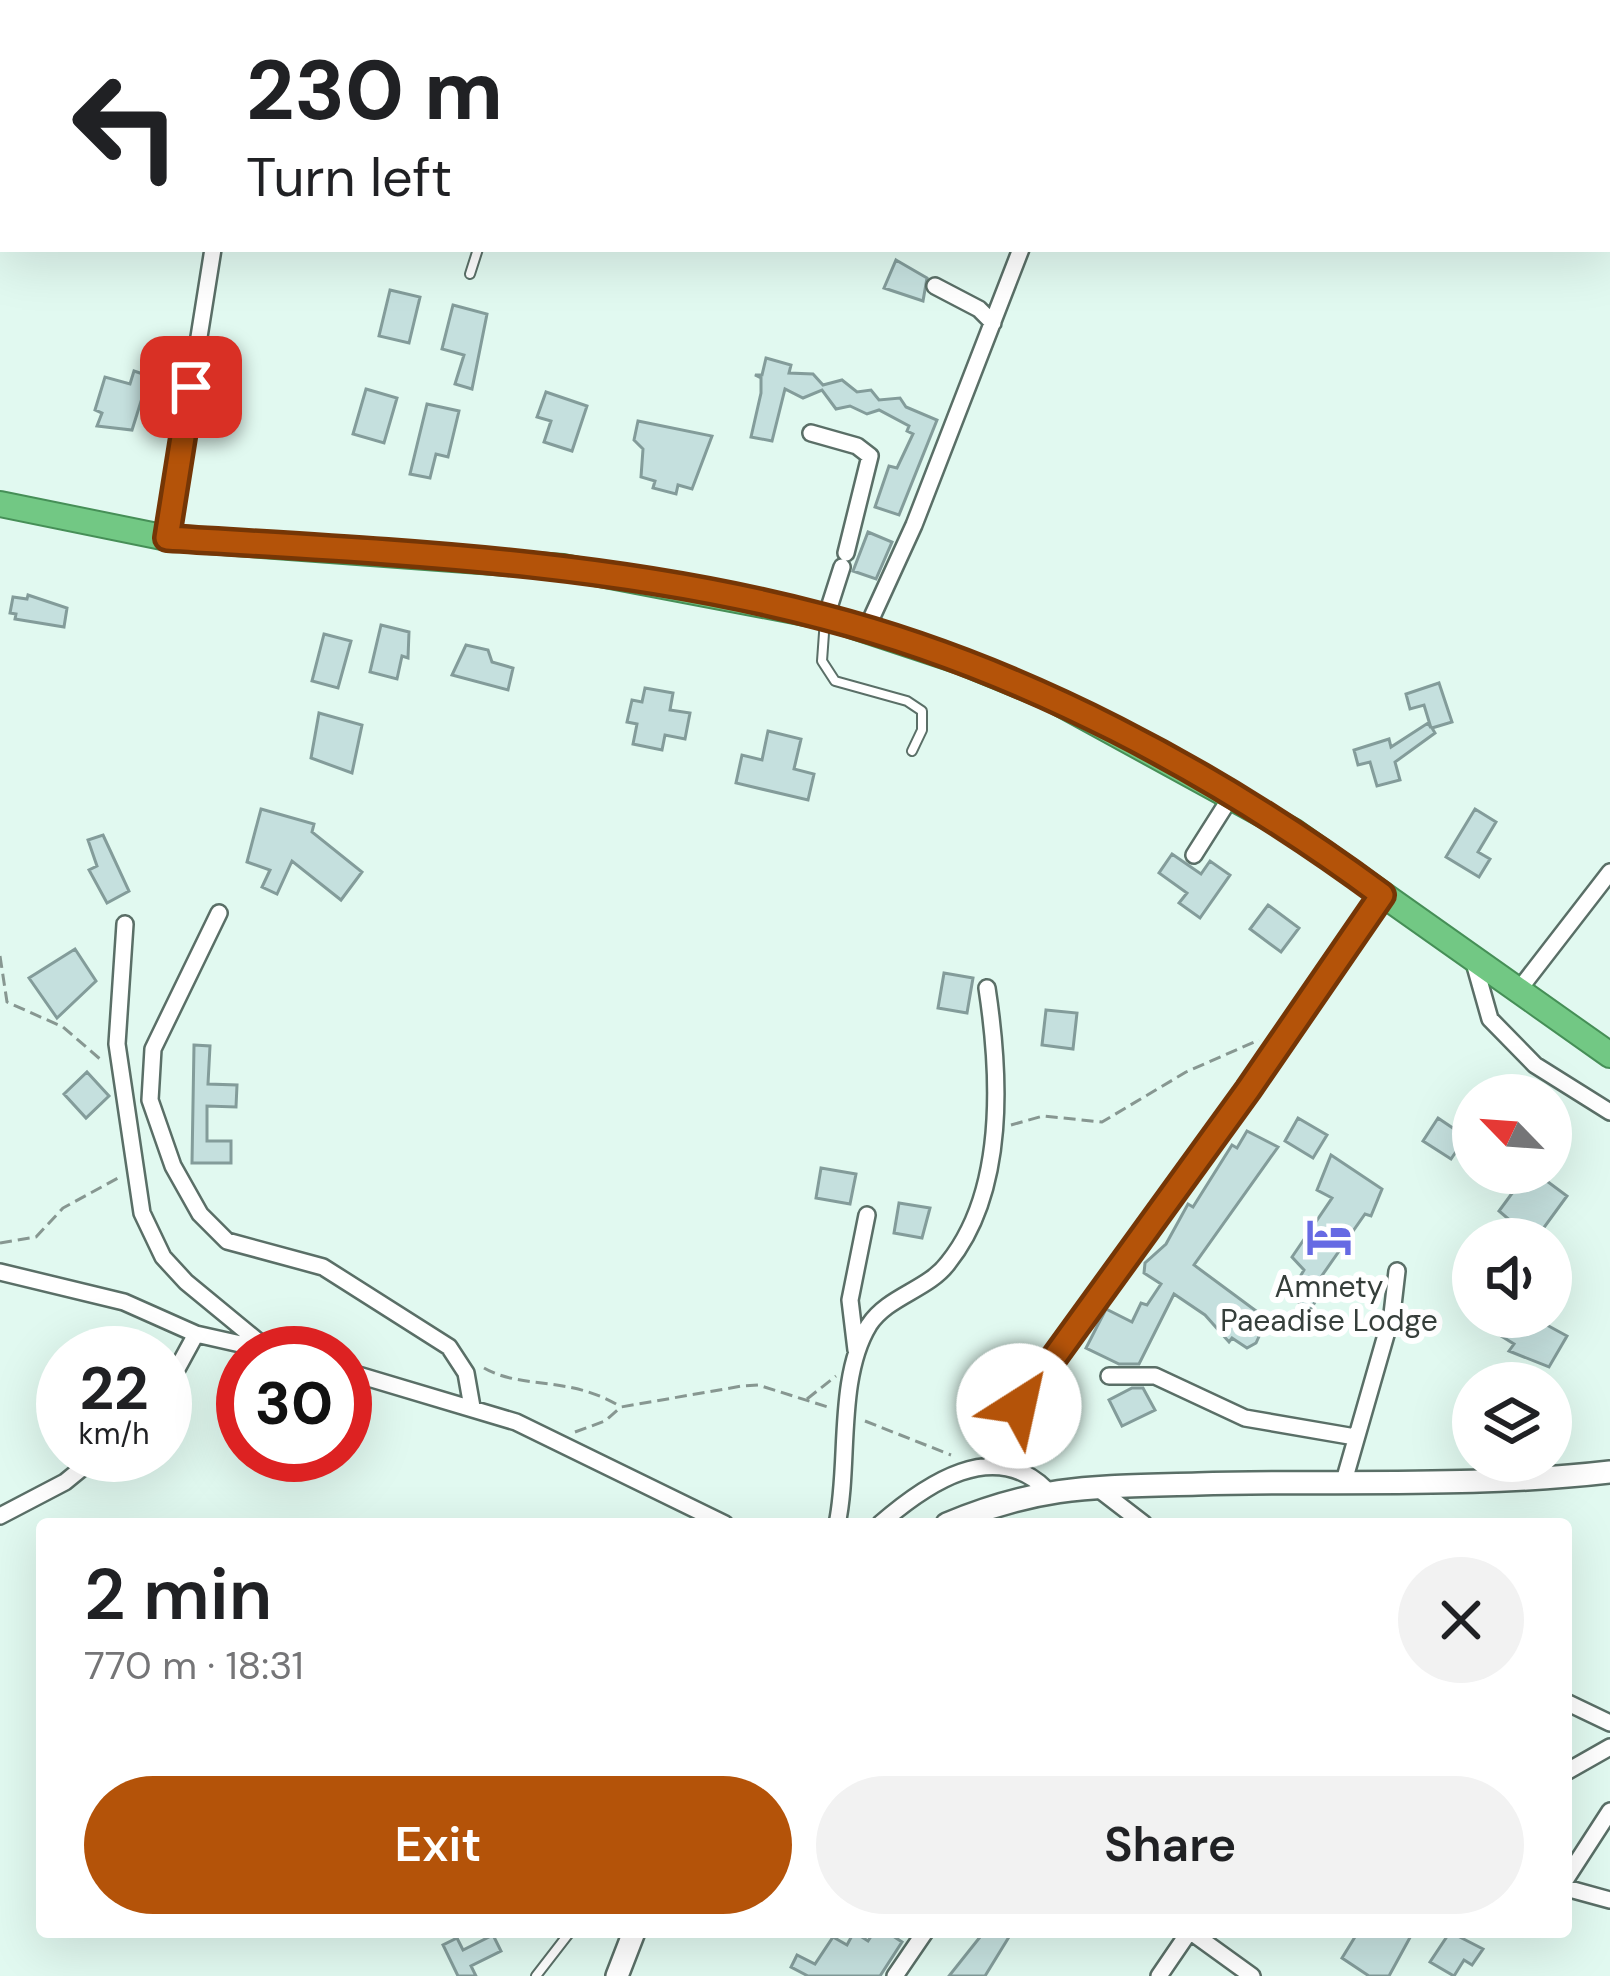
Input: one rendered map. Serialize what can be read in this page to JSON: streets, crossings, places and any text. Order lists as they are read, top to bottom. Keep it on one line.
{"places":{"hotel":["Amnety Paeadise Lodge"]},"north":"top left","page":{"turn":["230 m","Turn left"],"speed":"22 km/h","limit":"30","heading":["2 min","770 m · 18:31"],"buttons":["Exit","Share"]}}
